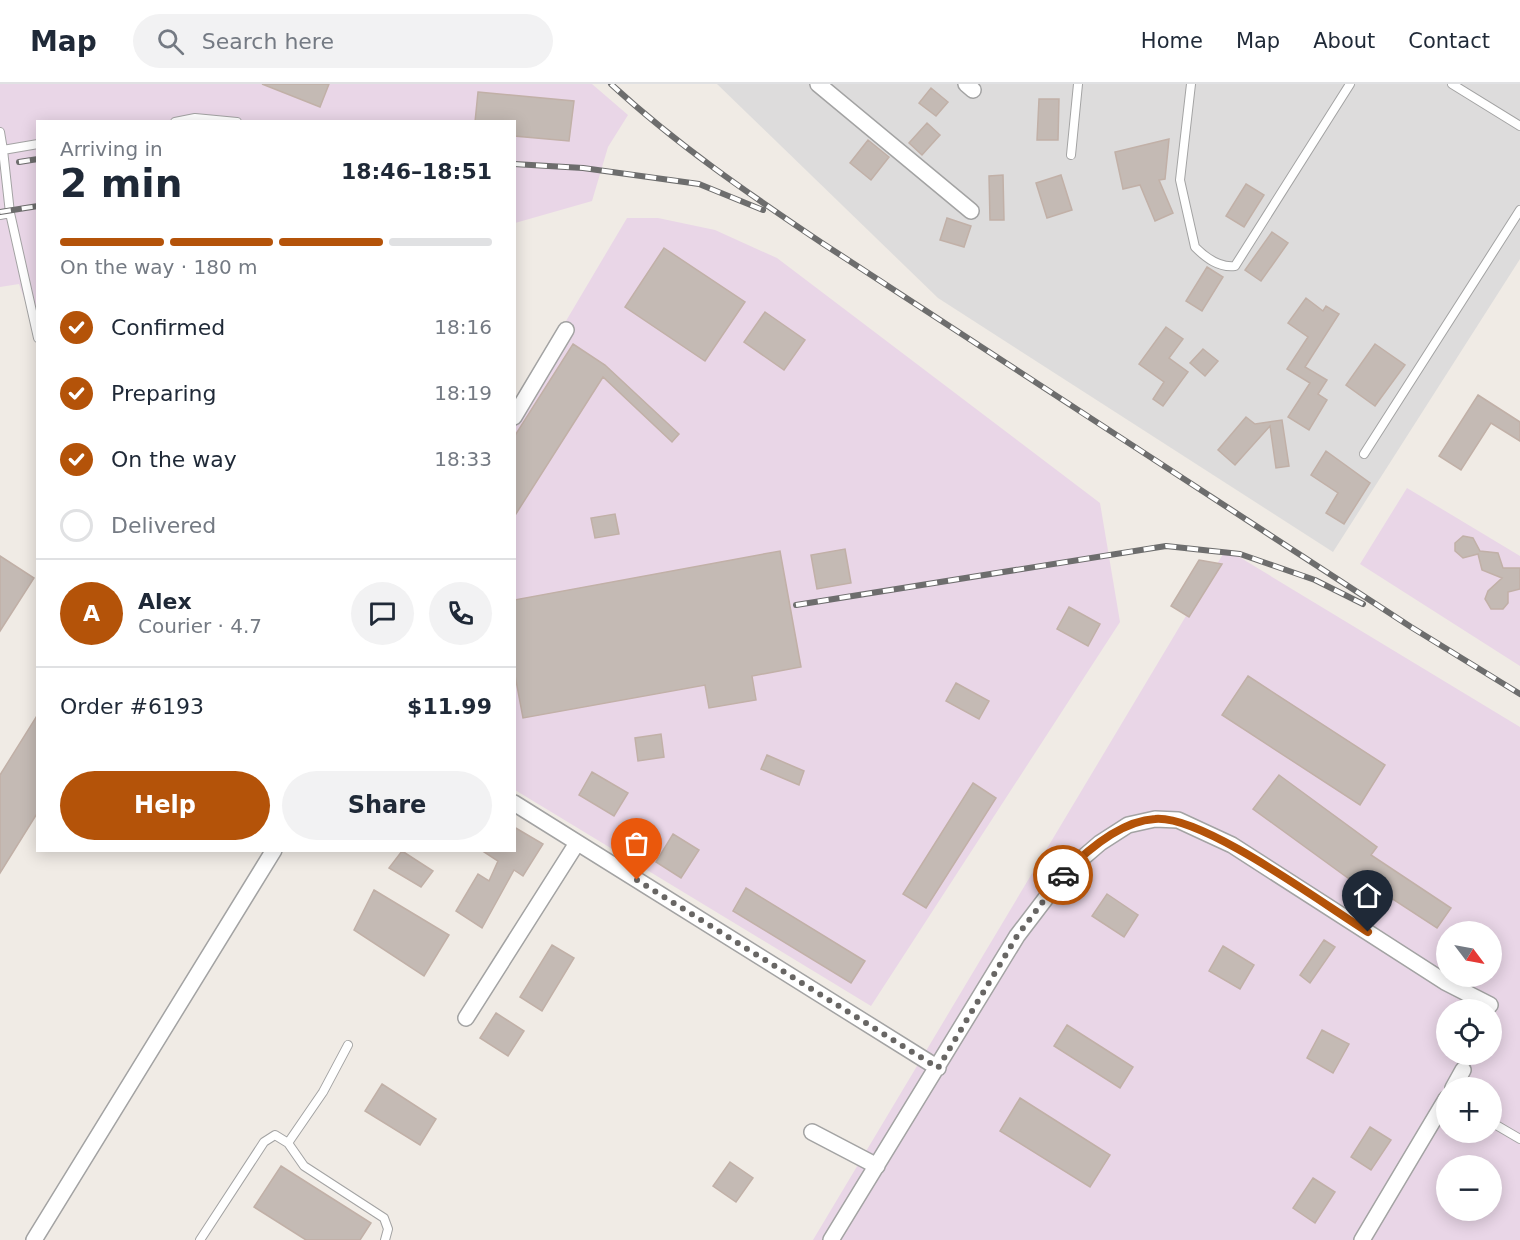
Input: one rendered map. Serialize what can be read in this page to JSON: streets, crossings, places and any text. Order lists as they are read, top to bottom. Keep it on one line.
{"north":"bottom right","page":{"header":"Map","search":"Search here","nav":["Home","Map","About","Contact"],"heading":["2 min","Arriving in","18:46–18:51"],"panel":["Alex","Courier · 4.7","Order #6193","$11.99"],"bar":"On the way · 180 m","list":[["Confirmed","18:16"],["Preparing","18:19"],["On the way","18:33"],"Delivered"],"round":"A","buttons":["Help","Share"],"map_buttons":["+","−"]}}
